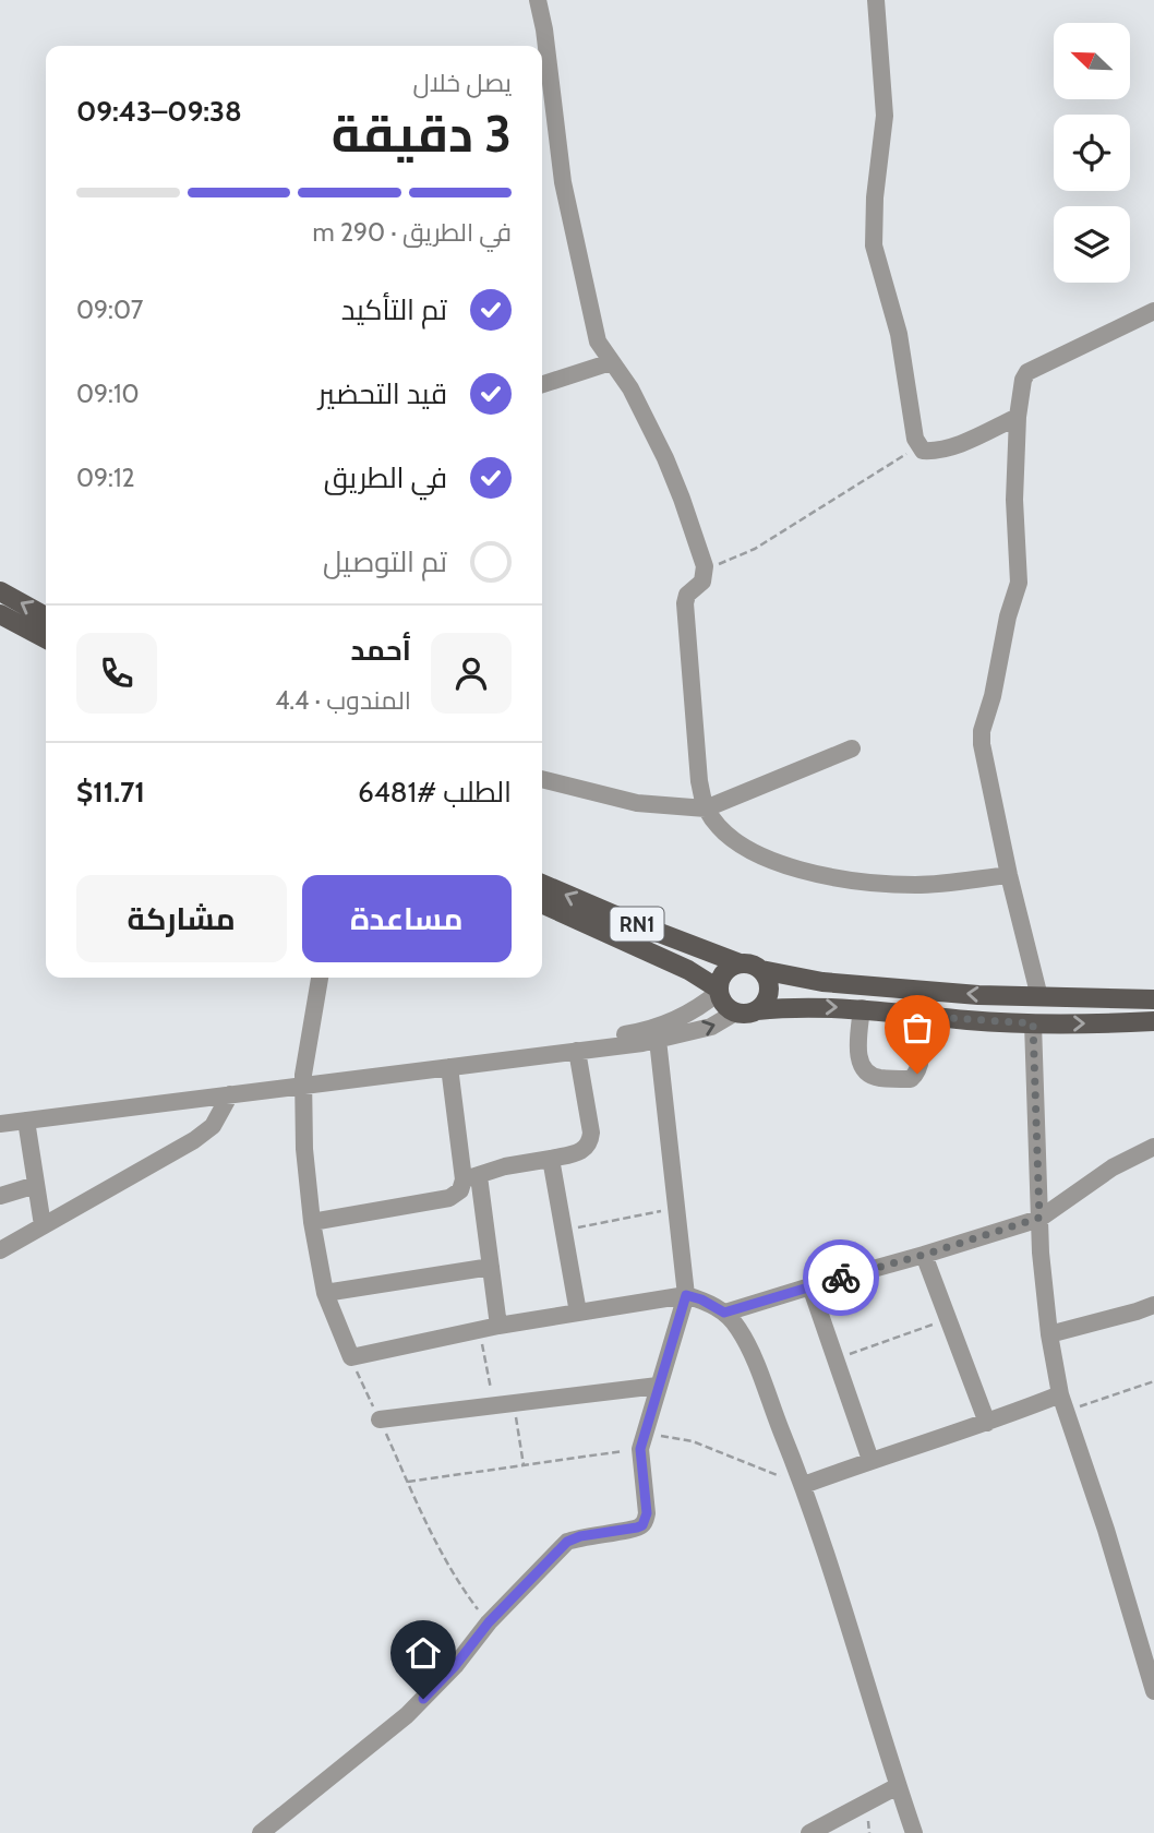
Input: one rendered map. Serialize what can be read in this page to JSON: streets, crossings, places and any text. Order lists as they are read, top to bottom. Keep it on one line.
{"streets":{"main road":["RN1"]},"north":"top left","page":{"heading":["3 دقيقة","يصل خلال","09:38–09:43"],"panel":["أحمد","المندوب · 4.4","الطلب #6481","$11.71"],"bar":"في الطريق · 290 m","list":[["تم التأكيد","09:07"],["قيد التحضير","09:10"],["في الطريق","09:12"],"تم التوصيل"],"buttons":["مساعدة","مشاركة"]}}
